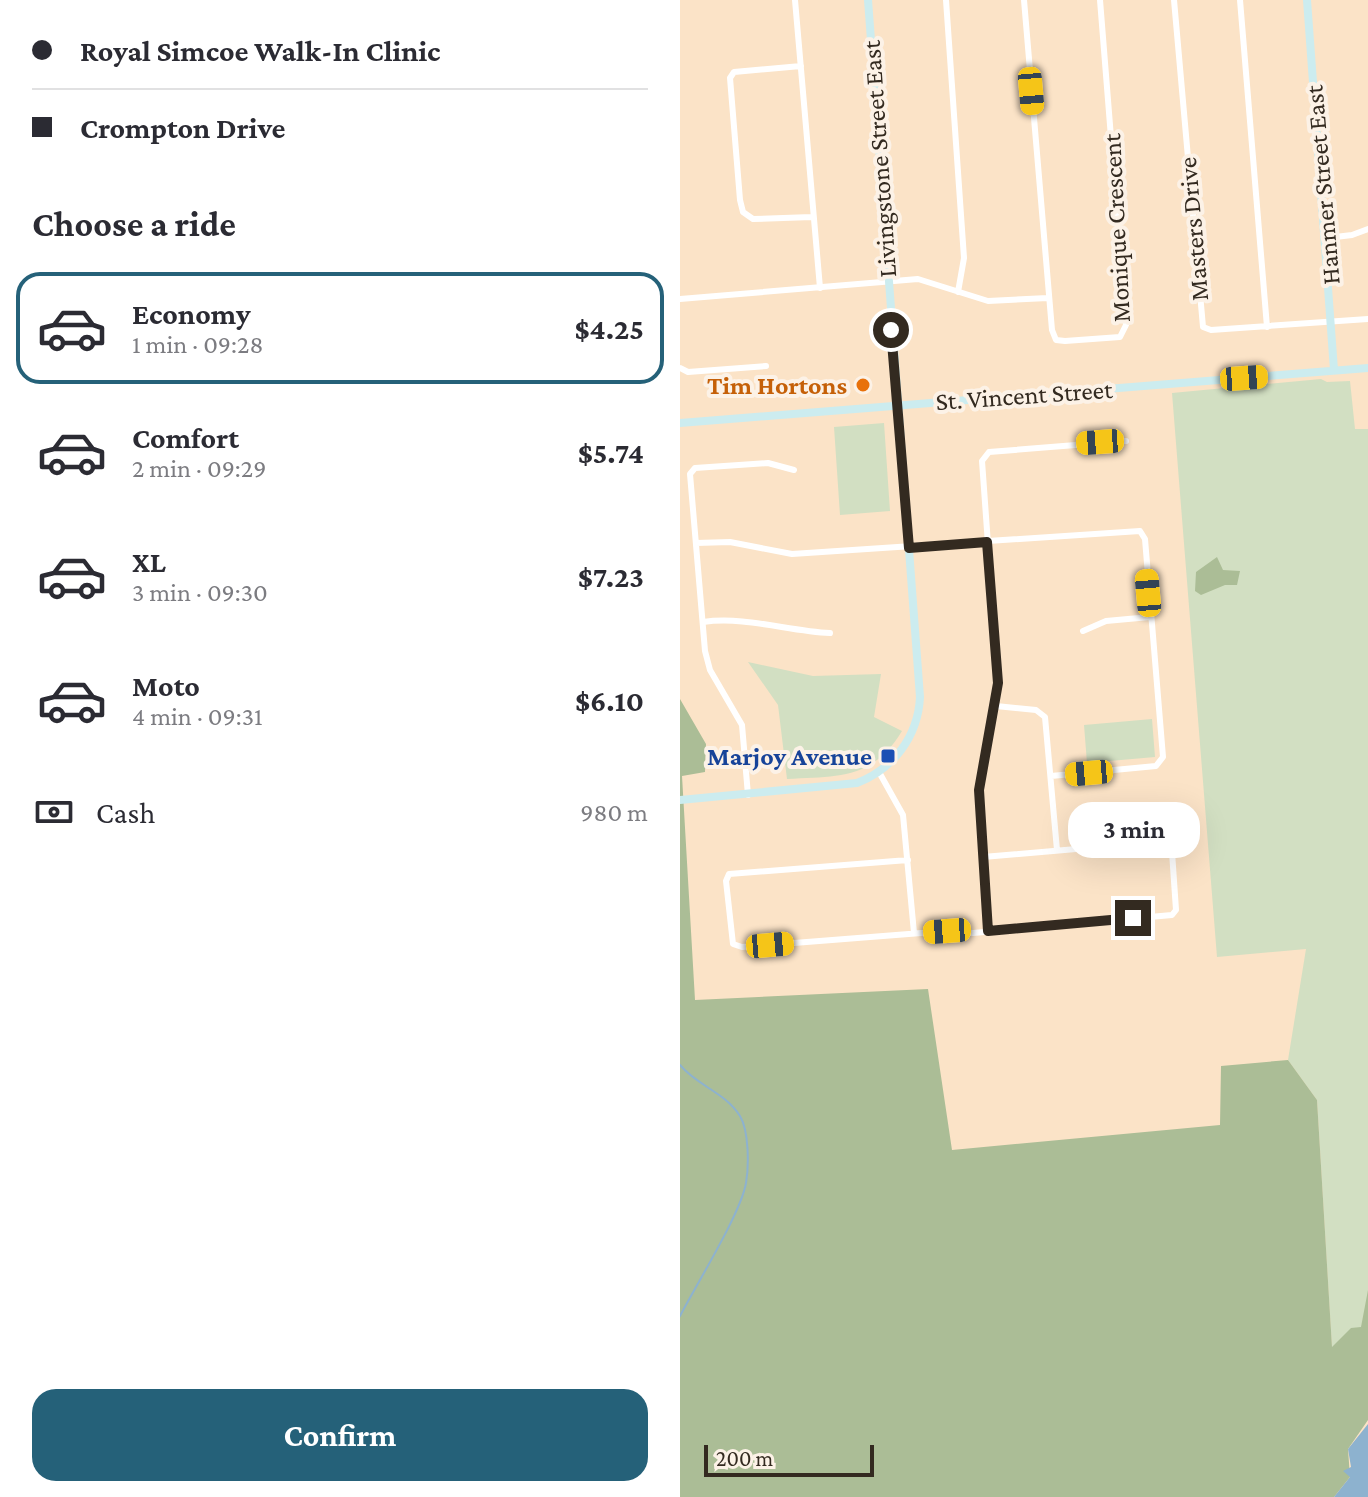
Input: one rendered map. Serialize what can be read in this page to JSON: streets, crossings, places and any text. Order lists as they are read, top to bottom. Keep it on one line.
{"streets":{"street":["Livingstone Street East","Hanmer Street East","Monique Crescent","Masters Drive","St. Vincent Street"]},"crossings":[["Livingstone Street East","St. Vincent Street"],["Hanmer Street East","Masters Drive"],["Hanmer Street East","St. Vincent Street"]],"places":{"other":["Tim Hortons"],"transit":["Marjoy Avenue"]},"scale_bar":"200 m","page":{"banner":["Royal Simcoe Walk-In Clinic","Crompton Drive"],"heading":"Choose a ride","list":[{"name":"Economy","note":"1 min · 09:28","value":"$4.25"},{"name":"Comfort","note":"2 min · 09:29","value":"$5.74"},{"name":"XL","note":"3 min · 09:30","value":"$7.23"},{"name":"Moto","note":"4 min · 09:31","value":"$6.10"}],"pay":["Cash","980 m"],"bubble":"3 min","buttons":"Confirm","scale":"200 m"}}
